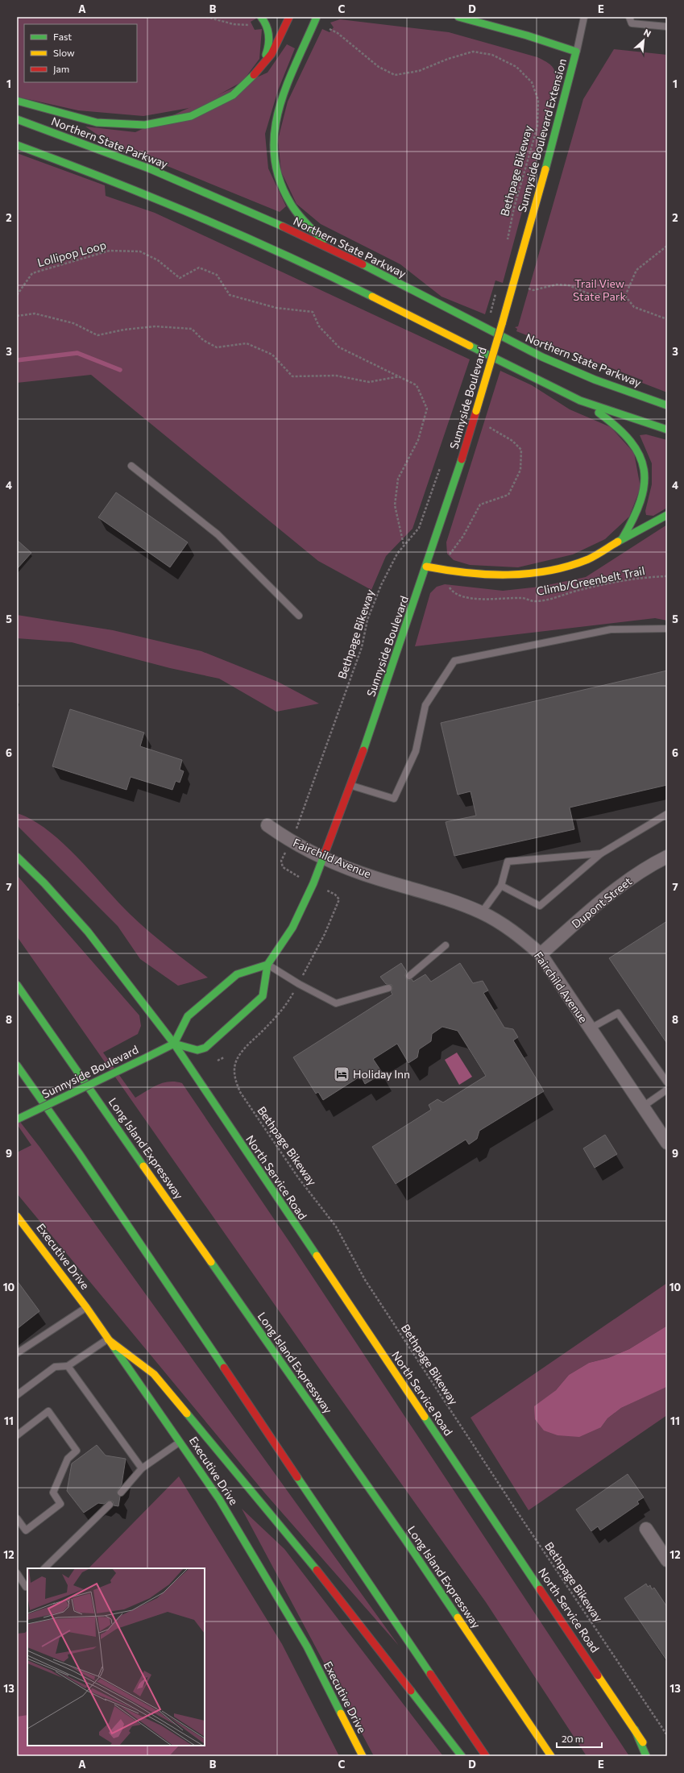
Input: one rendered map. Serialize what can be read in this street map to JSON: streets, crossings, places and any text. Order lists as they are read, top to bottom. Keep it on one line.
{"streets":{"main road":["Sunnyside Boulevard Extension","Northern State Parkway","Sunnyside Boulevard","Long Island Expressway","North Service Road","Executive Drive"],"street":["Fairchild Avenue","Dupont Street"],"path":["Bethpage Bikeway","Lollipop Loop","Climb/Greenbelt Trail"]},"crossings":[["Sunnyside Boulevard Extension","Sunnyside Boulevard"],["Bethpage Bikeway","Lollipop Loop"],["Sunnyside Boulevard","Fairchild Avenue"],["Sunnyside Boulevard","North Service Road"],["Fairchild Avenue","Dupont Street"]],"parks":["Trail View State Park"],"places":{"hotel":["Holiday Inn"]},"legend":["Fast","Slow","Jam"],"scale_bar":"20 m","north":"top right","grid":{"columns":["A","B","C","D","E"],"rows":["1","2","3","4","5","6","7","8","9","10","11","12","13"]}}
